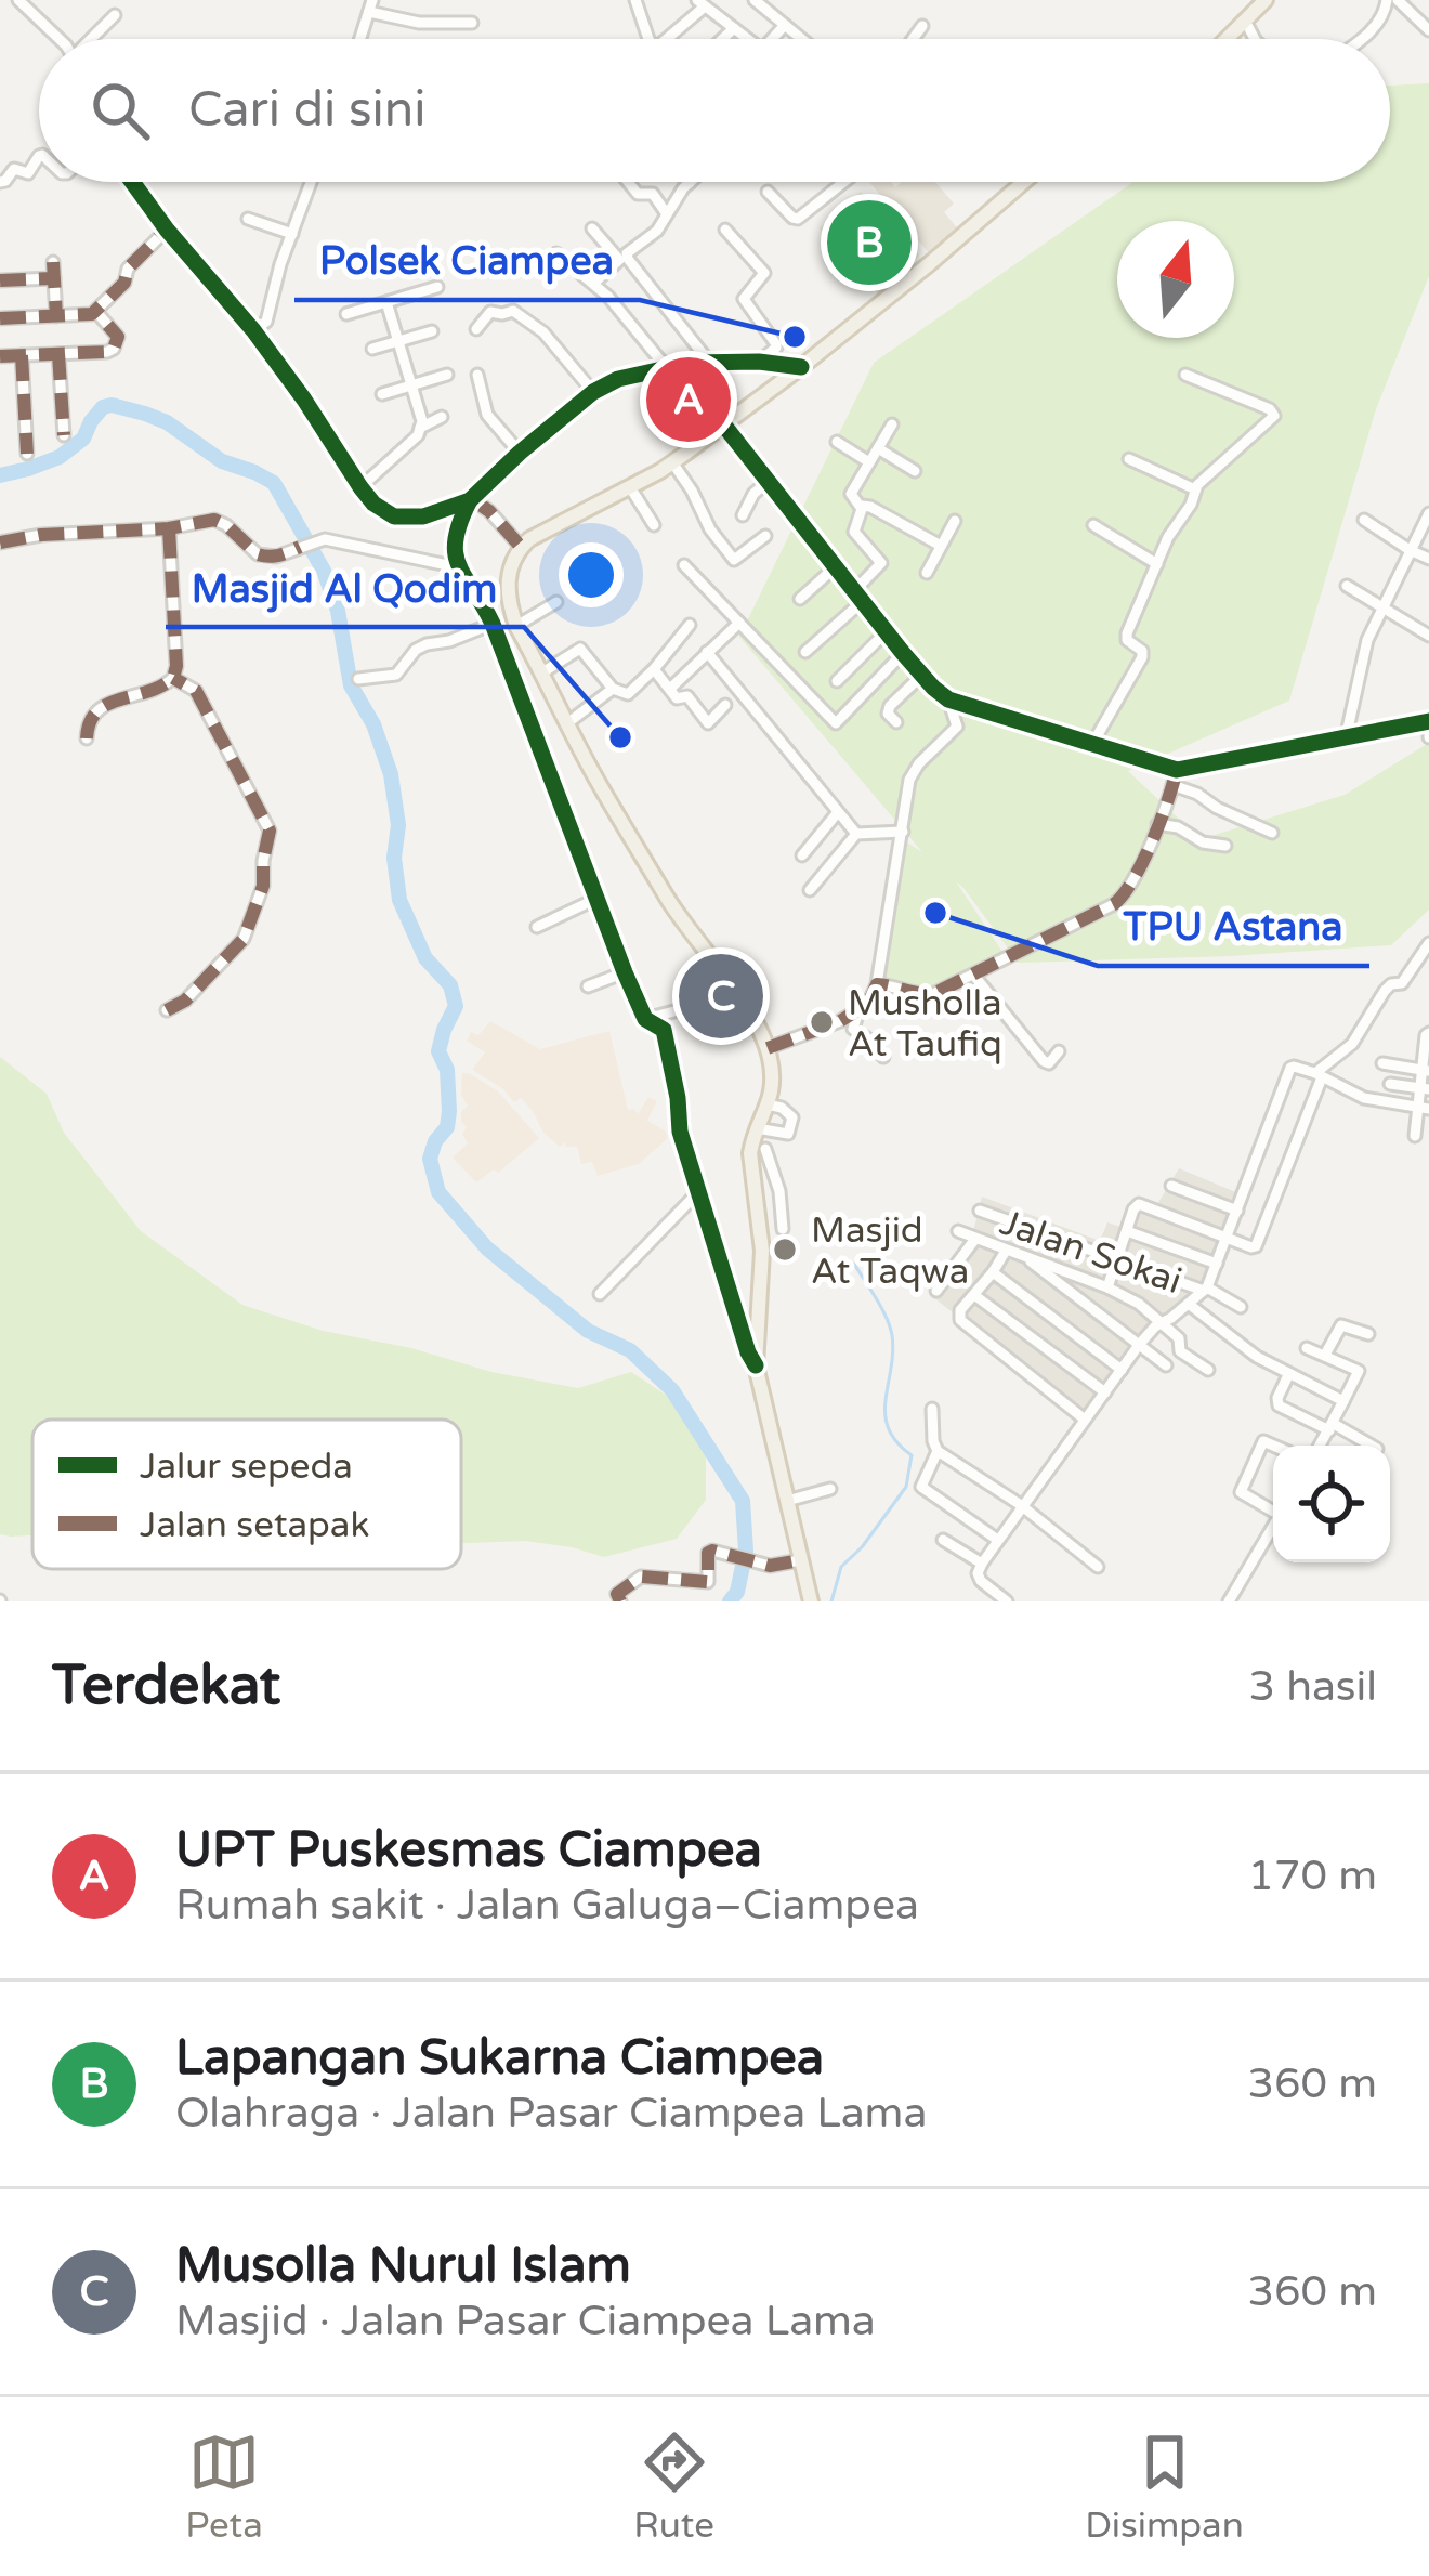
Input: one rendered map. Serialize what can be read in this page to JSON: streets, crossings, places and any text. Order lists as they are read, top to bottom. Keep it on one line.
{"streets":{"street":["Jalan Sokai"]},"places":["Polsek Ciampea","Masjid Al Qodim","TPU Astana","Musholla At Taufiq","Masjid At Taqwa"],"legend":["Jalur sepeda","Jalan setapak"],"north":"top","page":{"search":"Cari di sini","pins":["B","A","C"],"heading":["Terdekat","3 hasil"],"list":[{"mark":"A","name":"UPT Puskesmas Ciampea","note":"Rumah sakit · Jalan Galuga–Ciampea","value":"170 m"},{"mark":"B","name":"Lapangan Sukarna Ciampea","note":"Olahraga · Jalan Pasar Ciampea Lama","value":"360 m"},{"mark":"C","name":"Musolla Nurul Islam","note":"Masjid · Jalan Pasar Ciampea Lama","value":"360 m"}],"nav":["Peta","Rute","Disimpan"]}}
